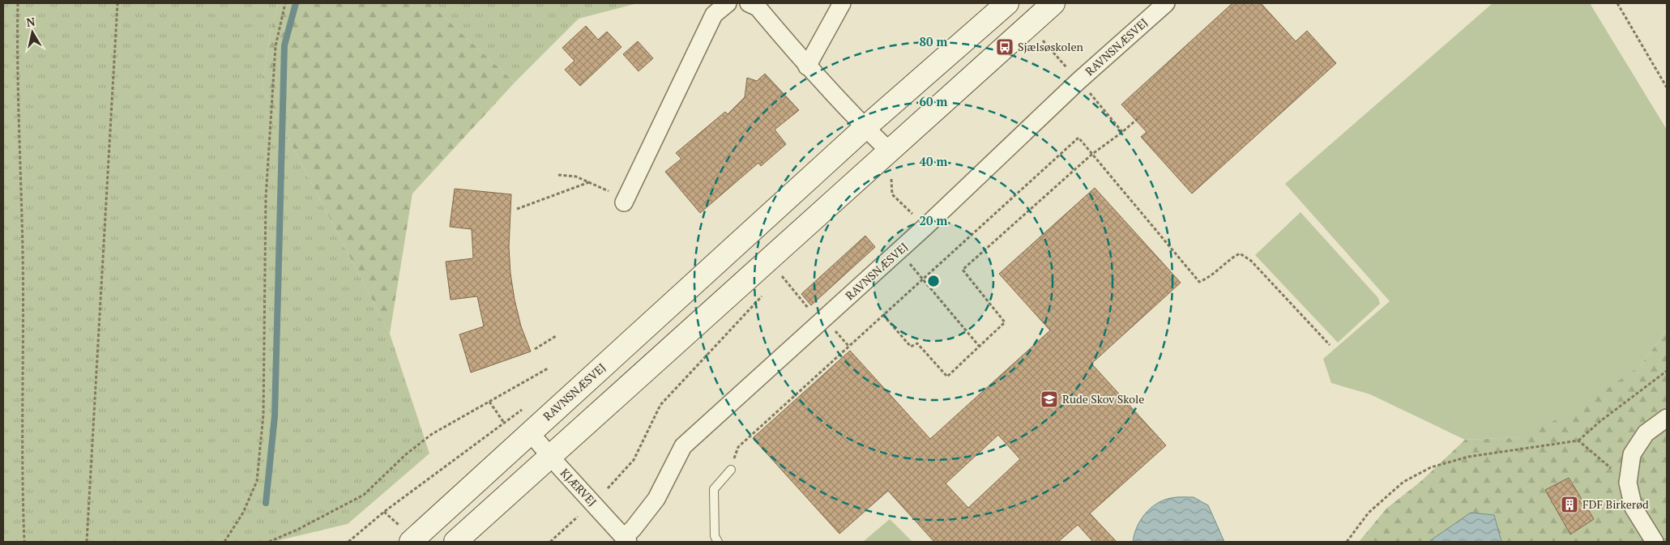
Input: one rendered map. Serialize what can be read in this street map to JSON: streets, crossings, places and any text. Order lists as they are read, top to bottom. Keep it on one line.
{"streets":{"main road":["RAVNSNÆSVEJ"],"street":["KJÆRVEJ"]},"crossings":[["RAVNSNÆSVEJ","KJÆRVEJ"]],"places":{"bus stop":["Sjælsøskolen"],"school or university":["Rude Skov Skole"],"building":["FDF Birkerød"]},"north":"top","rings":["80 m","60 m","40 m","20 m"]}
